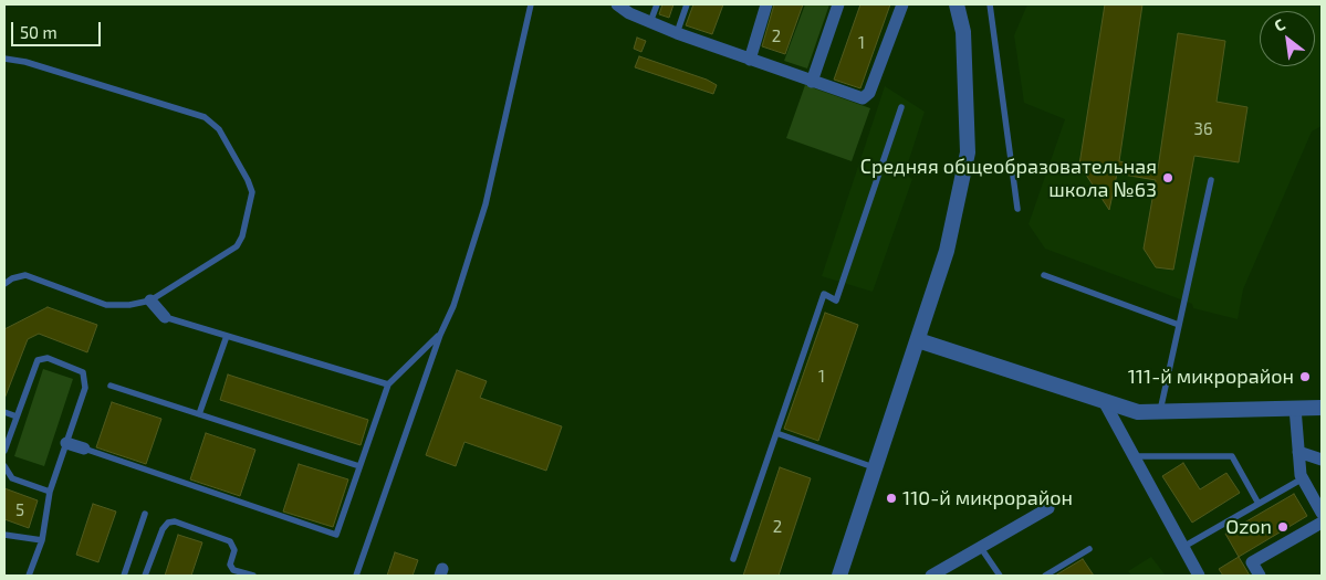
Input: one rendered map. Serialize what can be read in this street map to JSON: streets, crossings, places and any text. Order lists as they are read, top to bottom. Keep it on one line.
{"places":["Средняя общеобразовательная школа №63","111-й микрорайон","110-й микрорайон","Ozon"],"house_numbers":["2","1","36","1","5","2"],"scale_bar":"50 m","north":"top left"}
